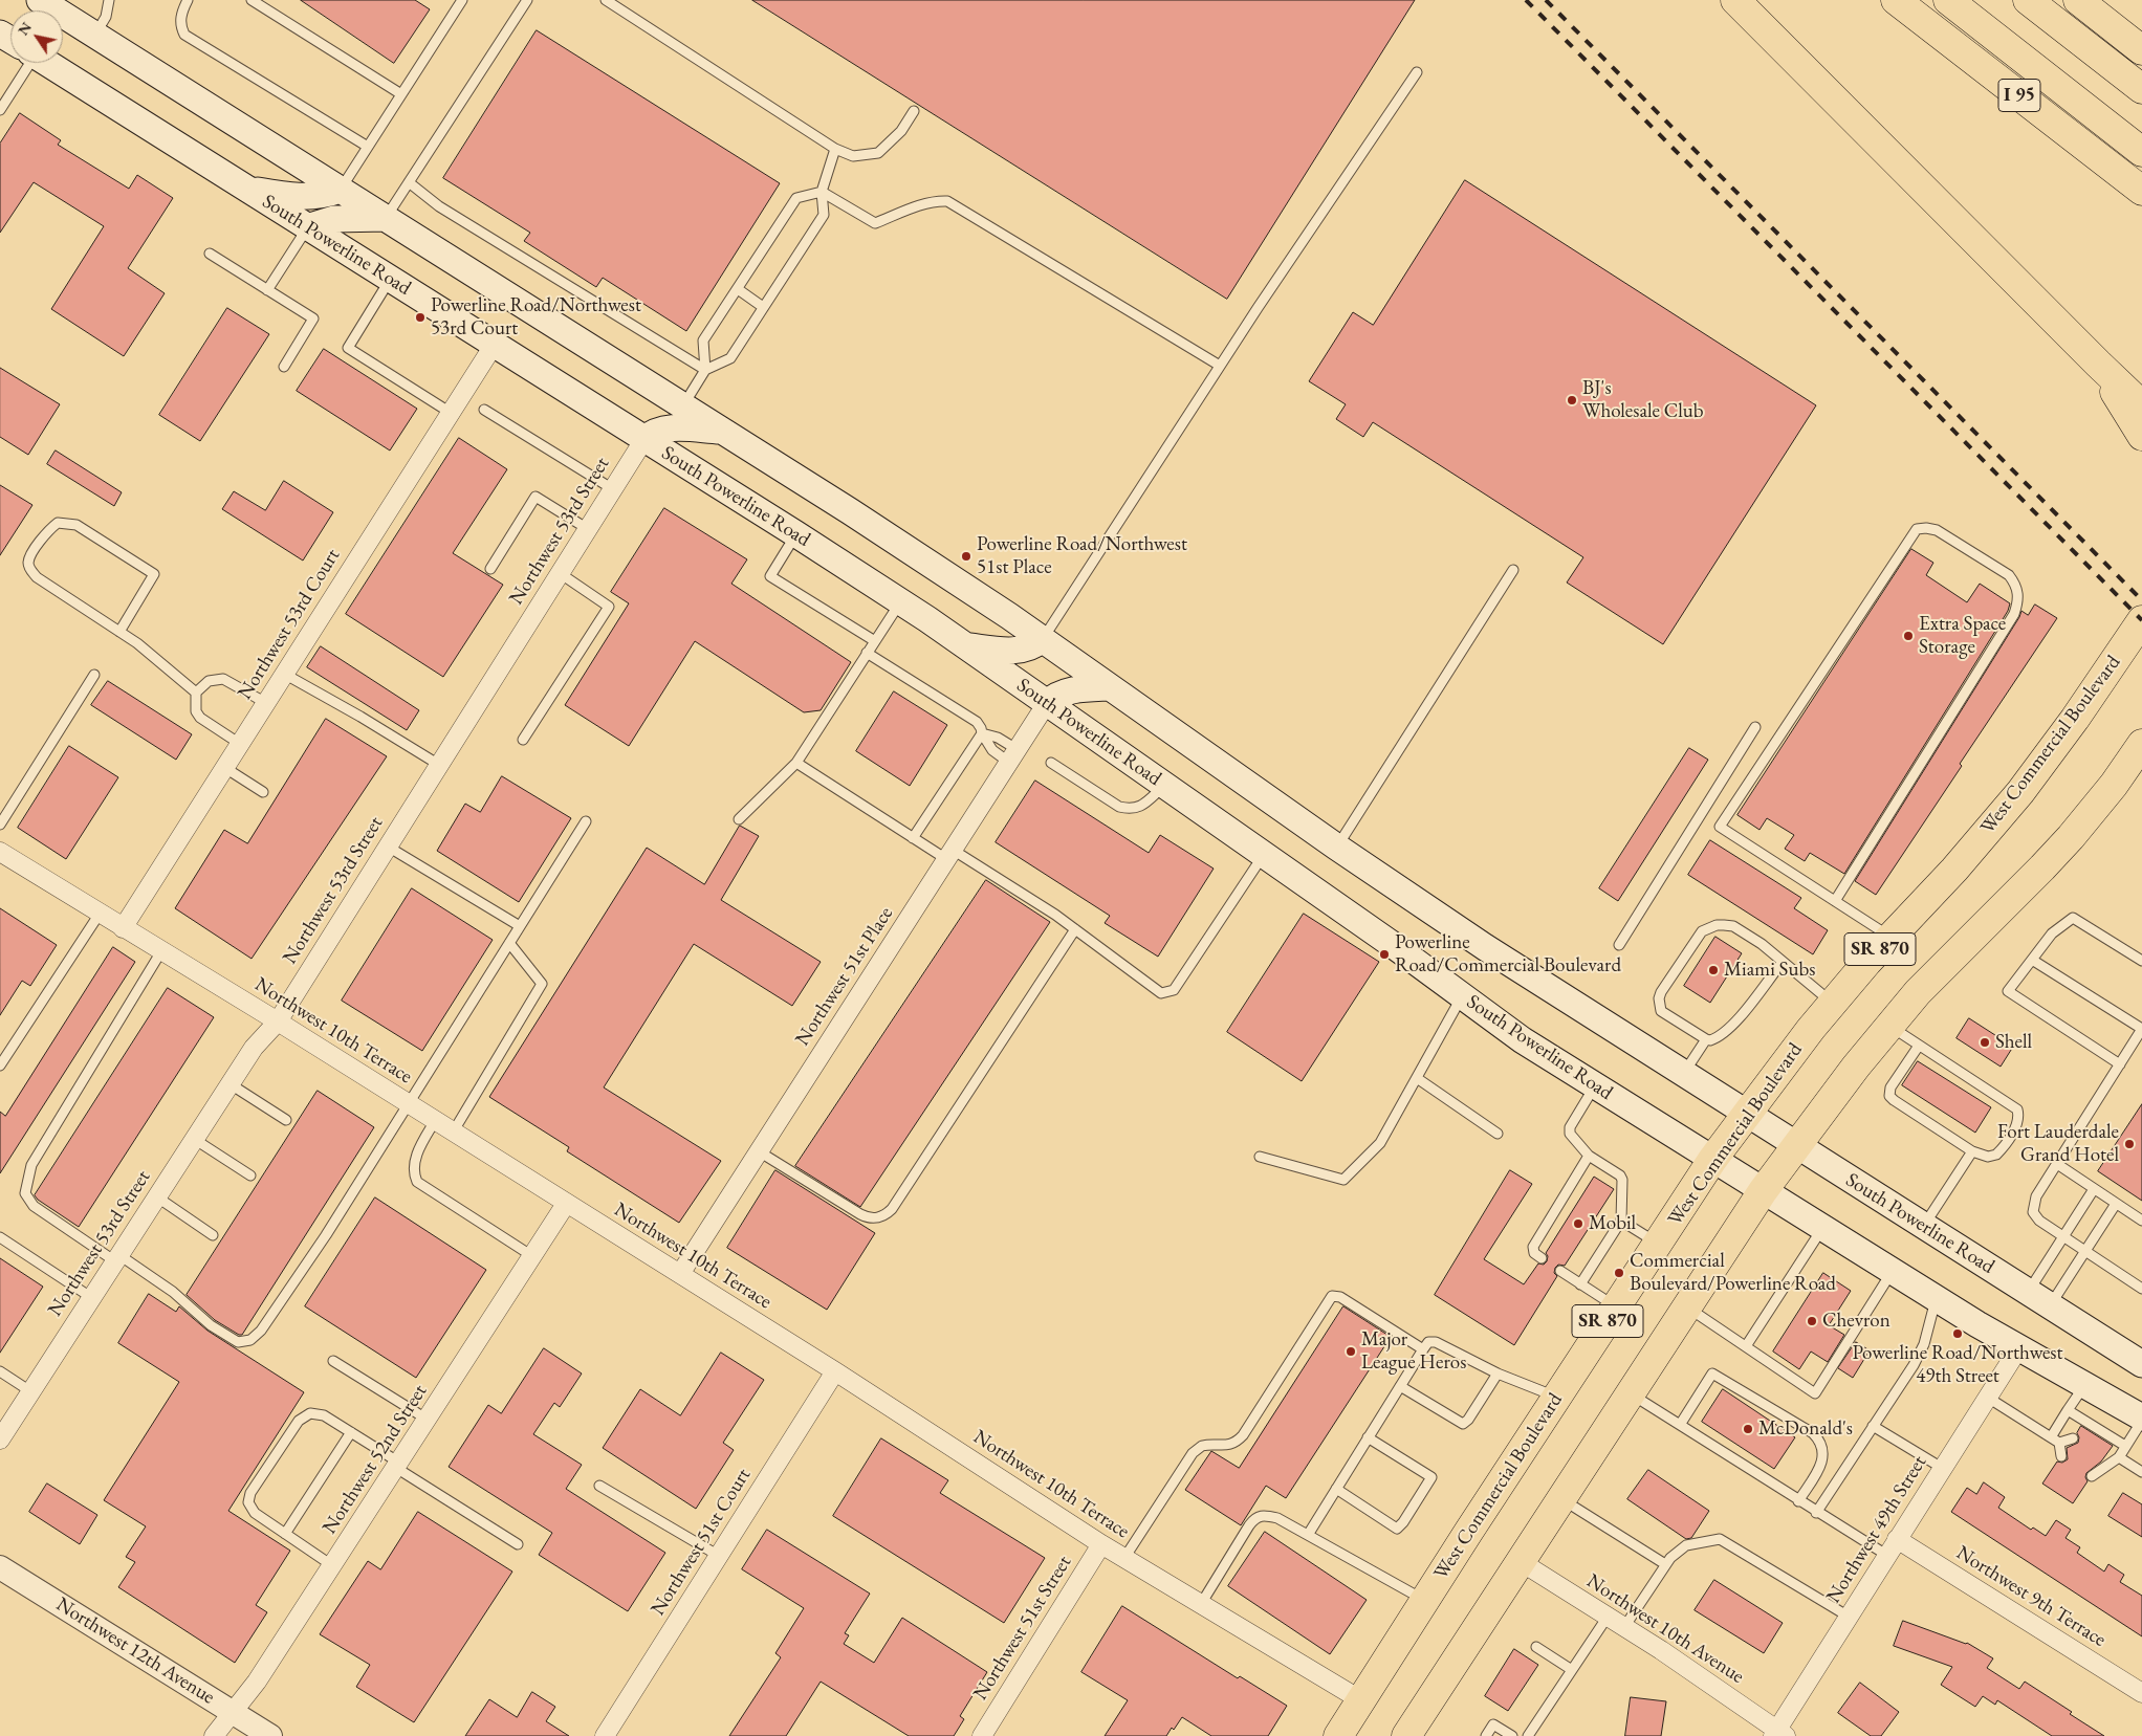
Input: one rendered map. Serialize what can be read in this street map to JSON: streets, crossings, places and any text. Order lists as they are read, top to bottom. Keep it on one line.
{"streets":{"highway":["I 95","West Commercial Boulevard","SR 870"],"main road":["South Powerline Road"],"street":["Northwest 53rd Street","Northwest 53rd Court","Northwest 51st Place","Northwest 10th Terrace","Northwest 52nd Street","Northwest 49th Street","Northwest 51st Court","Northwest 9th Terrace","Northwest 51st Street","Northwest 10th Avenue","Northwest 12th Avenue"]},"crossings":[["South Powerline Road","Northwest 53rd Street"],["South Powerline Road","Northwest 53rd Court"],["South Powerline Road","West Commercial Boulevard"],["South Powerline Road","SR 870"],["South Powerline Road","Northwest 51st Place"],["South Powerline Road","Northwest 49th Street"],["Northwest 53rd Street","Northwest 10th Terrace"],["Northwest 53rd Court","Northwest 10th Terrace"],["West Commercial Boulevard","Northwest 10th Terrace"],["SR 870","Northwest 10th Avenue"],["Northwest 51st Place","Northwest 10th Terrace"],["Northwest 10th Terrace","Northwest 52nd Street"],["Northwest 10th Terrace","Northwest 51st Court"],["Northwest 10th Terrace","Northwest 51st Street"],["Northwest 52nd Street","Northwest 12th Avenue"],["Northwest 49th Street","Northwest 9th Terrace"],["Northwest 49th Street","Northwest 10th Avenue"]],"places":["Powerline Road/Northwest 53rd Court","BJ's Wholesale Club","Powerline Road/Northwest 51st Place","Extra Space Storage","Powerline Road/Commercial Boulevard","Miami Subs","Shell","Fort Lauderdale Grand Hotel","Mobil","Commercial Boulevard/Powerline Road","Chevron","Powerline Road/Northwest 49th Street","Major League Heros","McDonald's"],"north":"top left"}
